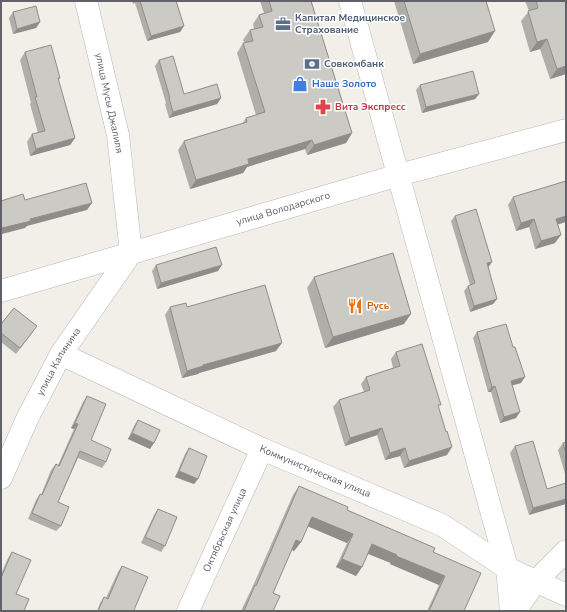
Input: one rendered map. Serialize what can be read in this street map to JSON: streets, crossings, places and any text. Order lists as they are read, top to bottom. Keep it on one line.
{"streets":{"street":["улица Мусы Джалиля","улица Володарского","улица Калинина","Коммунистическая улица","Октябрьская улица"]},"crossings":[["улица Мусы Джалиля","улица Володарского"],["улица Мусы Джалиля","улица Калинина"],["улица Володарского","улица Калинина"],["улица Калинина","Коммунистическая улица"],["Коммунистическая улица","Октябрьская улица"]],"places":{"office":["Капитал Медицинское Страхование"],"bank":["Совкомбанк"],"shop":["Наше Золото"],"pharmacy":["Вита Экспресс"],"restaurant":["Русь"]}}
